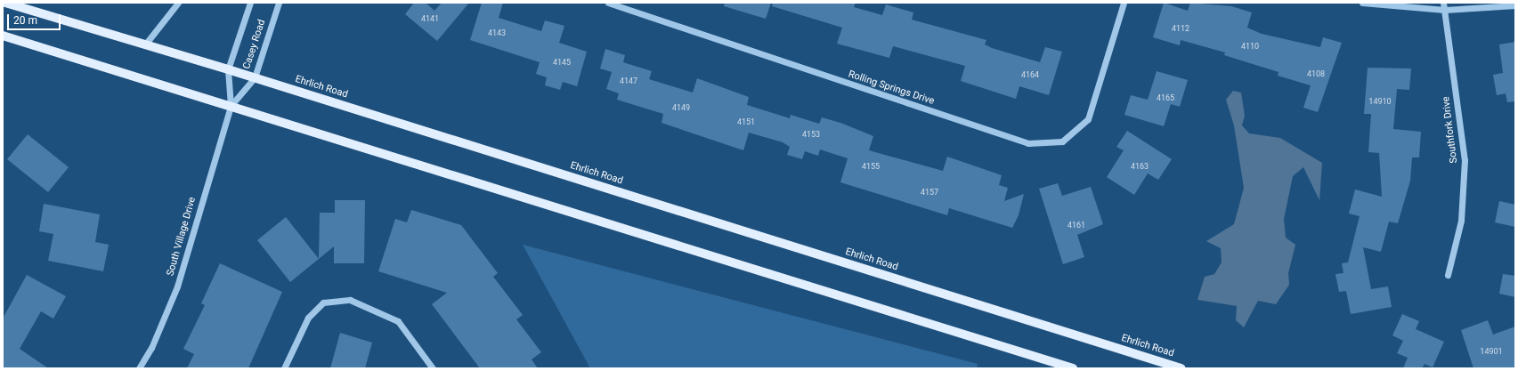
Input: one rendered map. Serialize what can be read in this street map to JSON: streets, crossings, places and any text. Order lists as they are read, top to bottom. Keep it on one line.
{"streets":{"main road":["Ehrlich Road"],"street":["Casey Road","Rolling Springs Drive","Southfork Drive","South Village Drive"]},"crossings":[["Casey Road","Ehrlich Road"],["Casey Road","South Village Drive"]],"house_numbers":["4141","4112","4143","4110","4145","4108","4164","4147","4165","14910","4149","4151","4153","4155","4163","4157","4161","14901"],"scale_bar":"20 m"}
